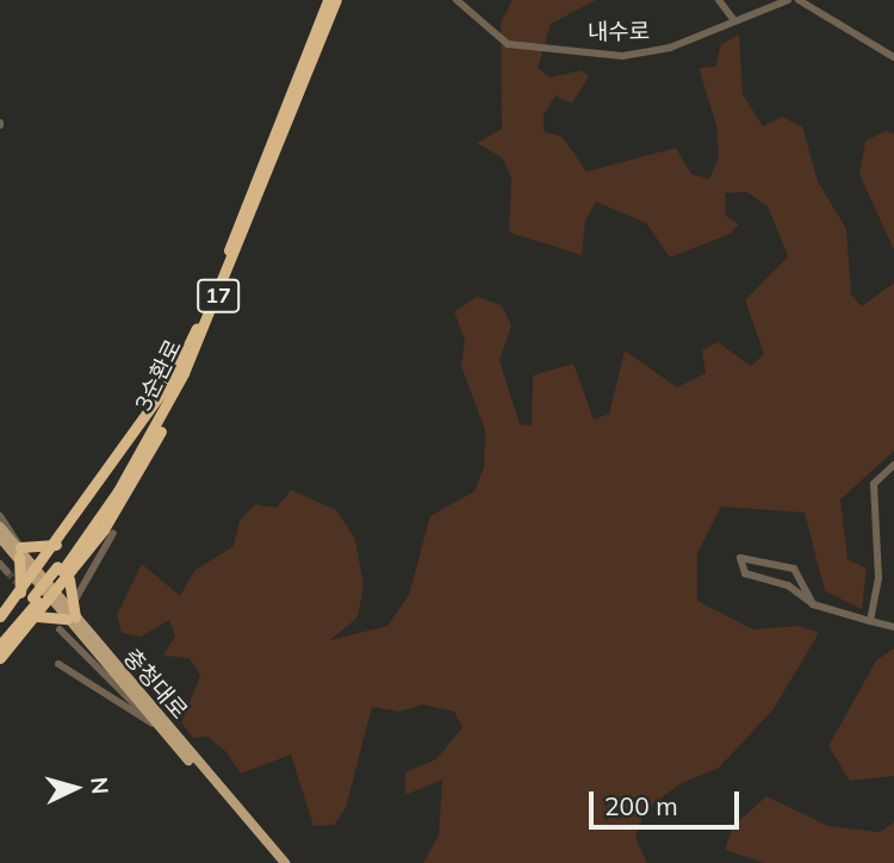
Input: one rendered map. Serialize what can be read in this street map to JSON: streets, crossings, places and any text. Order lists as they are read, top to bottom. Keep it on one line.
{"streets":{"highway":["17","3순환로"],"main road":["충청대로"],"street":["내수로"]},"crossings":[["3순환로","충청대로"]],"scale_bar":"200 m","north":"right"}
